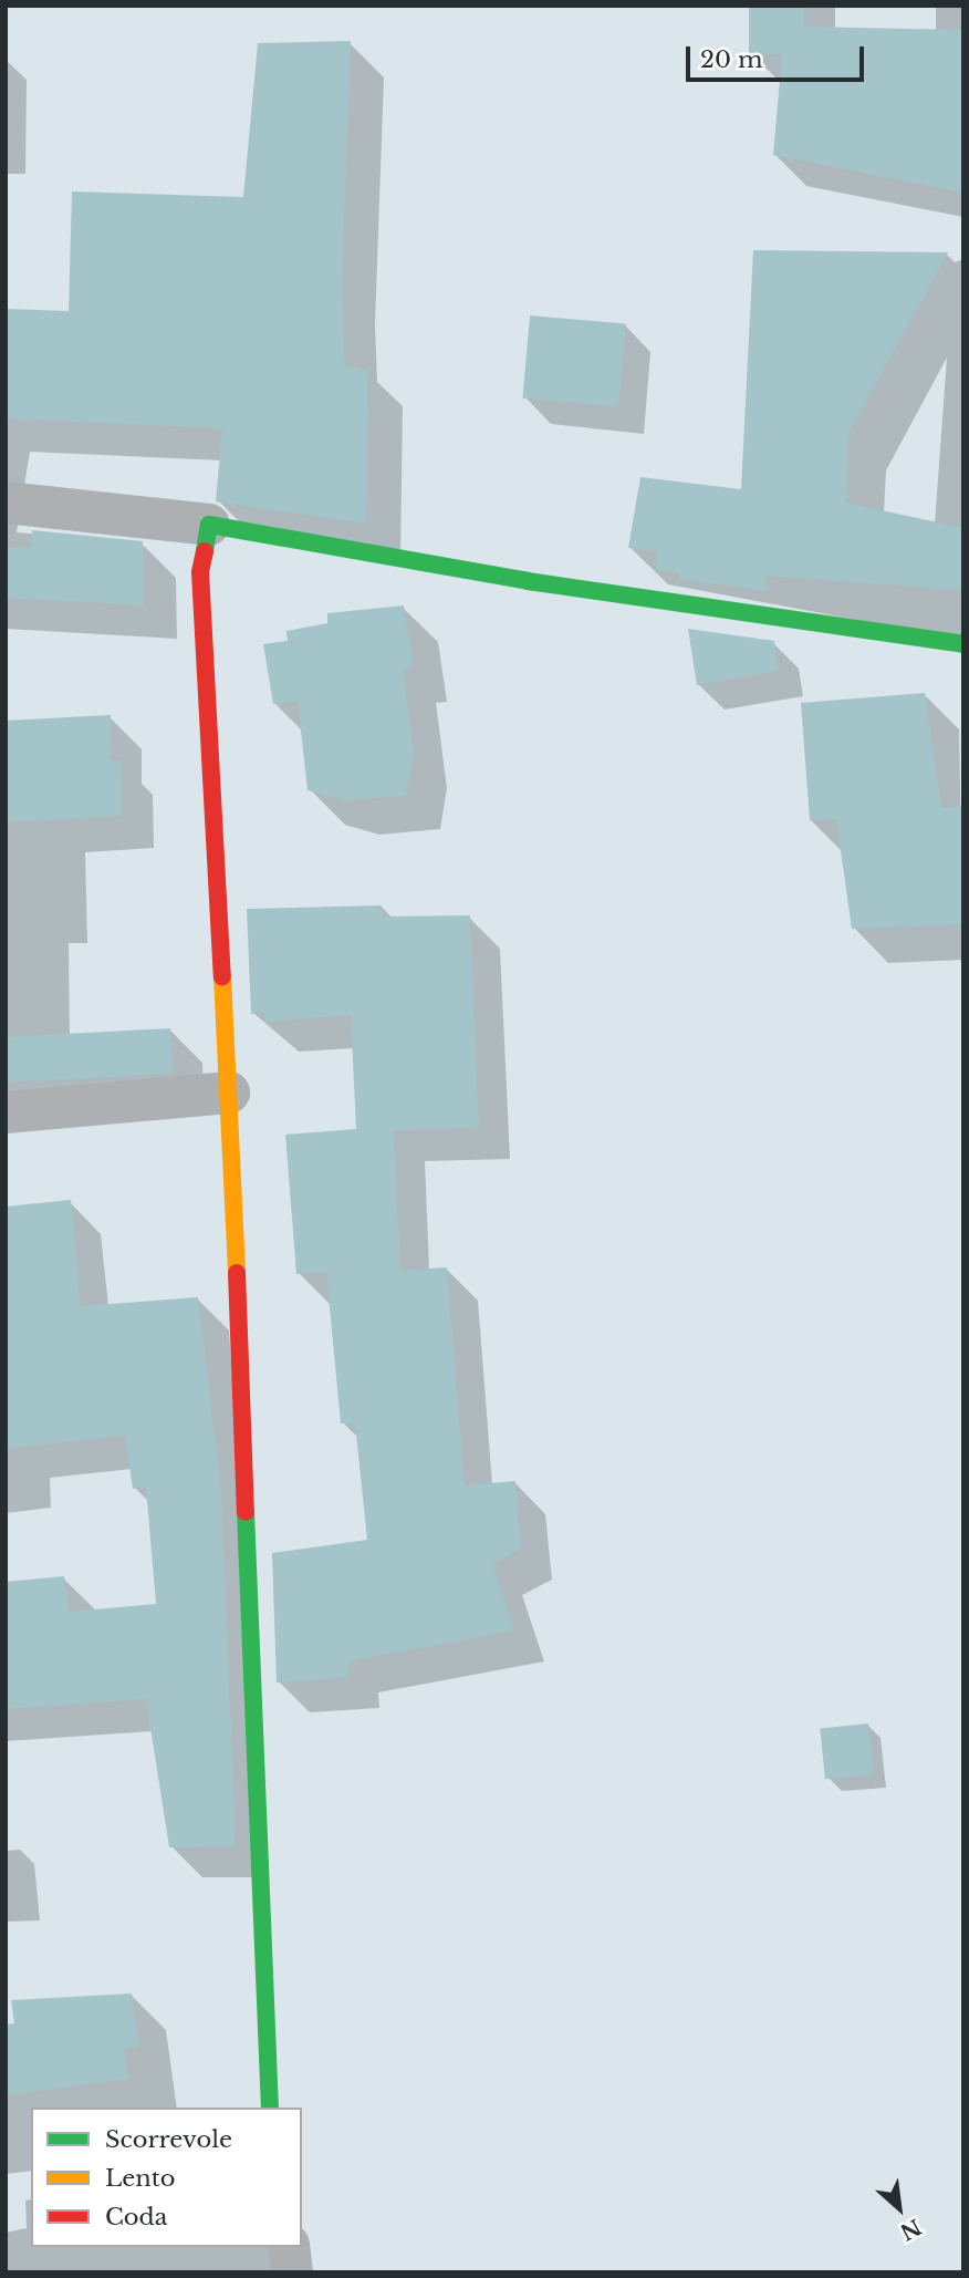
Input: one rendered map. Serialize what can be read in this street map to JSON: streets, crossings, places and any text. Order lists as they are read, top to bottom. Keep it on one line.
{"legend":["Scorrevole","Lento","Coda"],"scale_bar":"20 m","north":"bottom right"}
